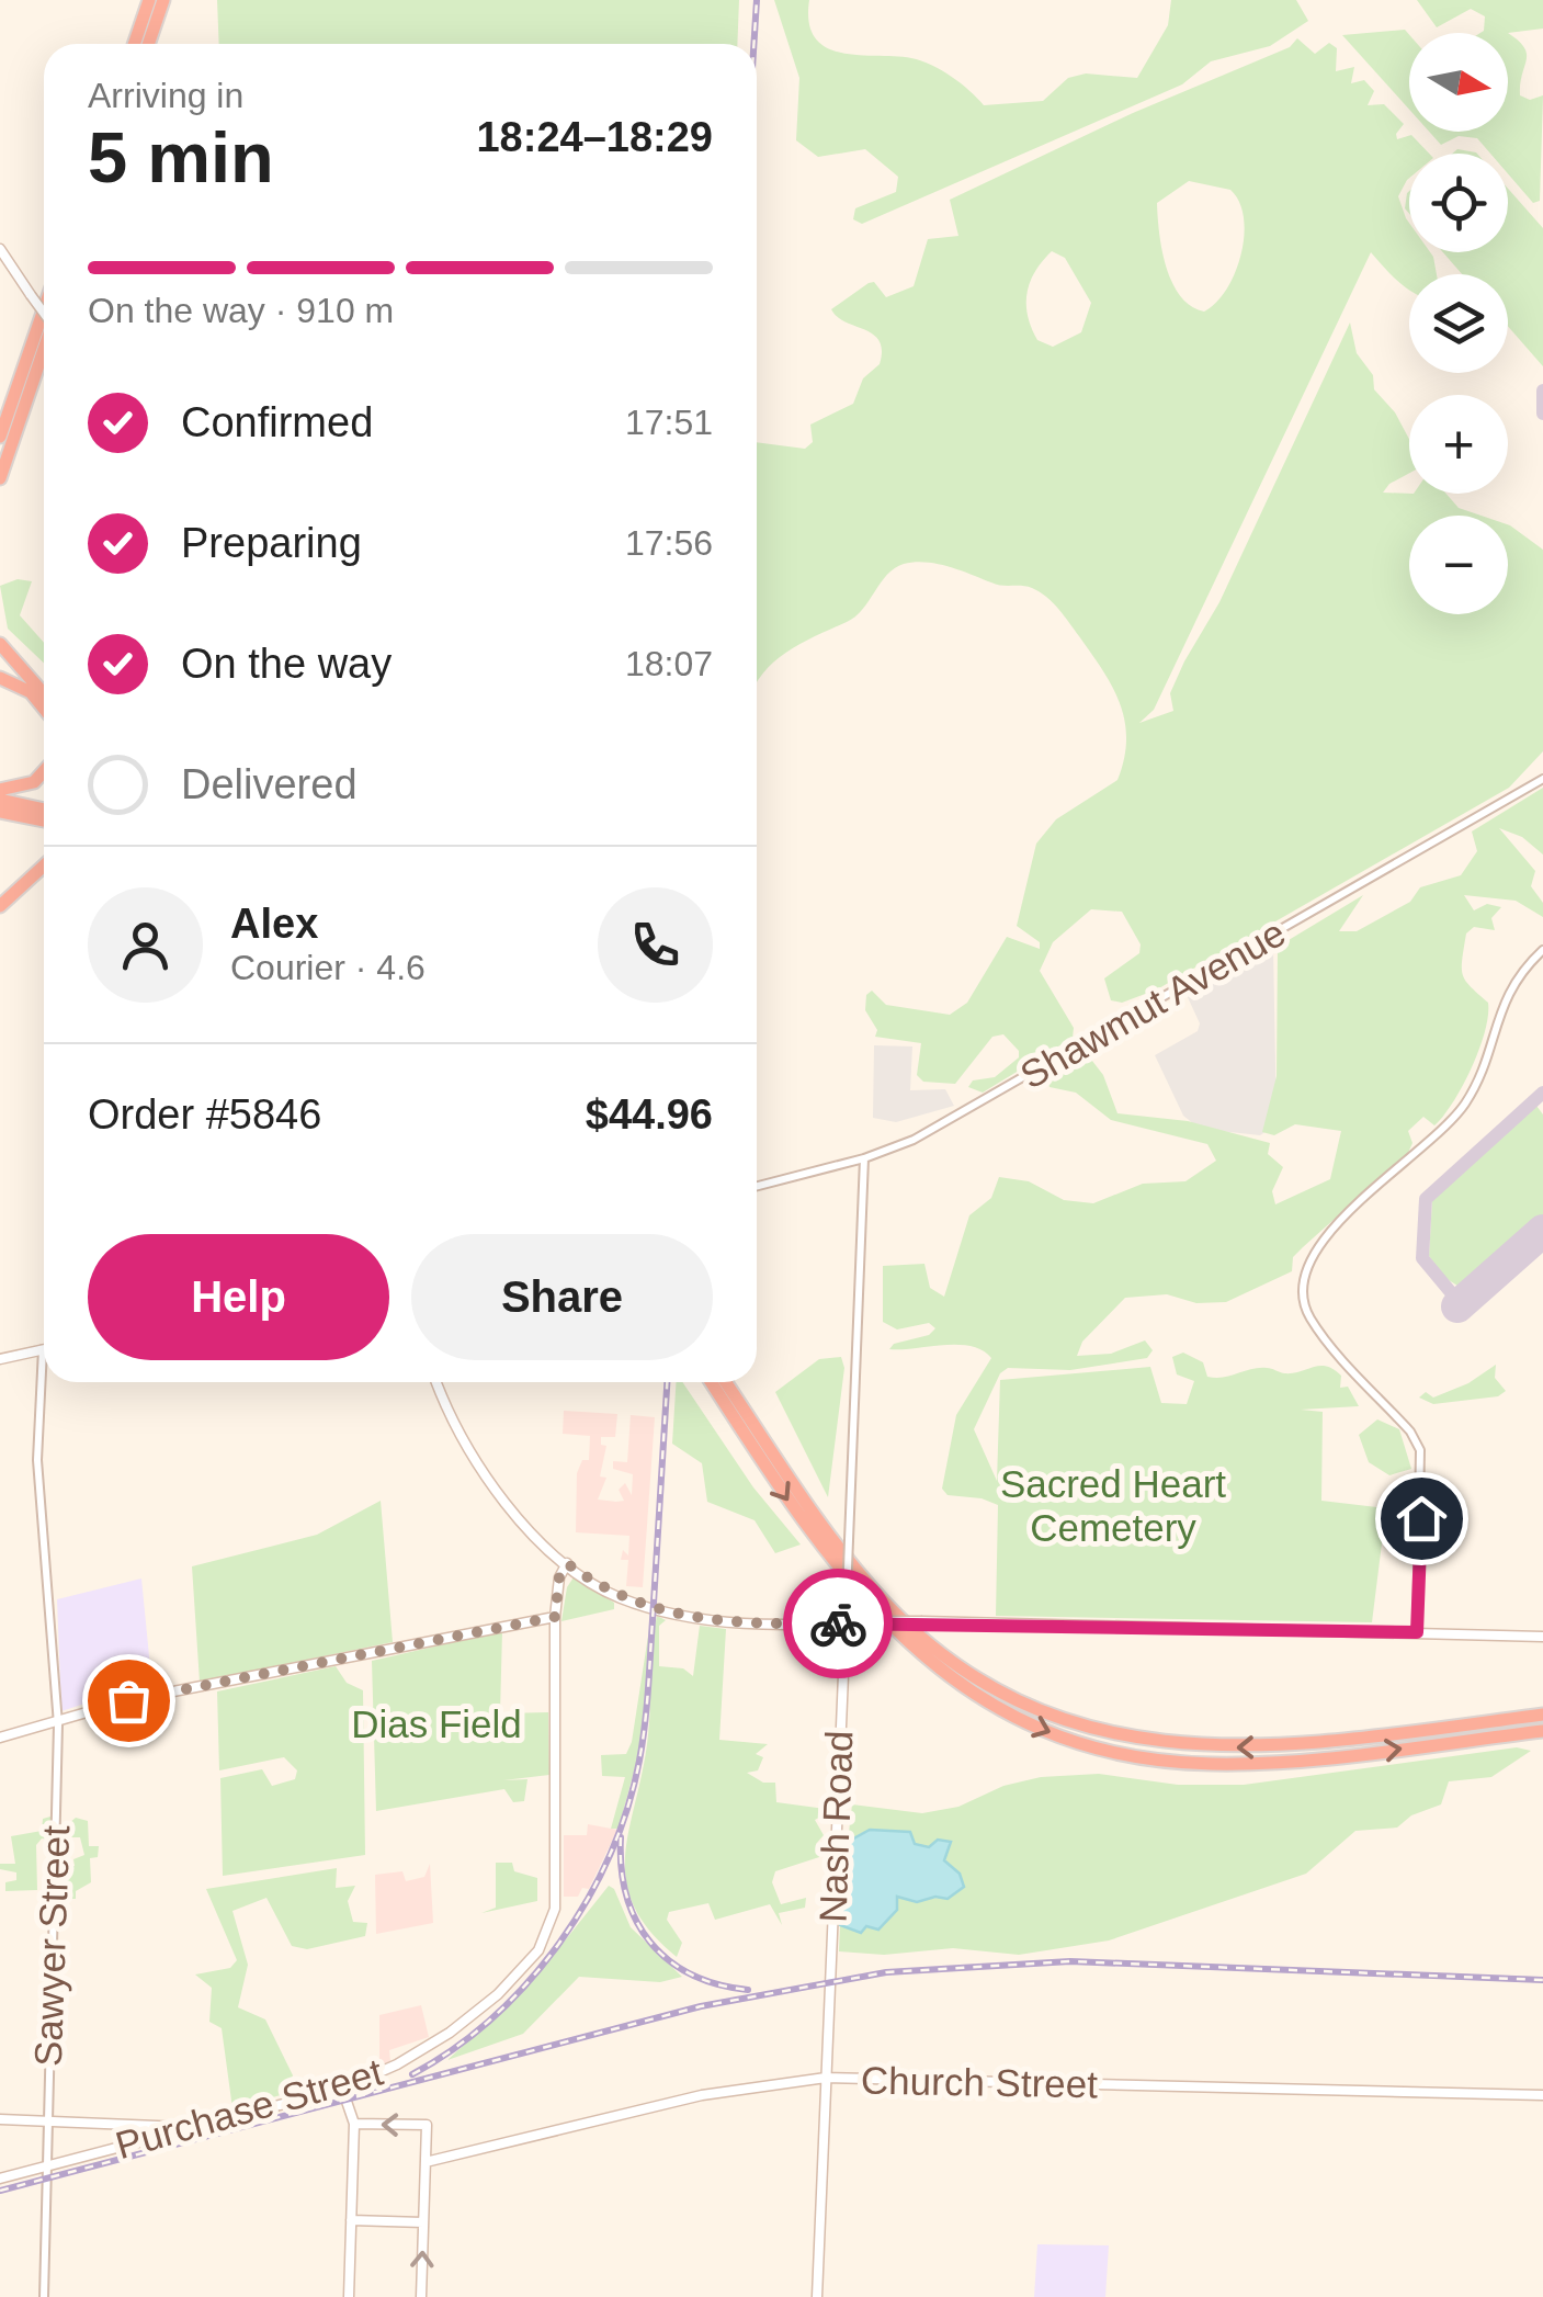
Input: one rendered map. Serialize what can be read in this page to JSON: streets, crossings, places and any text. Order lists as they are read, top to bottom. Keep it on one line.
{"streets":{"main road":["Nash Road","Church Street","Purchase Street"],"street":["Shawmut Avenue","Sawyer Street"]},"crossings":[["Shawmut Avenue","Nash Road"],["Nash Road","Church Street"],["Sawyer Street","Purchase Street"]],"parks":["Sacred Heart Cemetery","Dias Field"],"north":"right","page":{"map_buttons":["+","−"],"heading":["5 min","Arriving in","18:24–18:29"],"panel":["Alex","Courier · 4.6","Order #5846","$44.96"],"bar":"On the way · 910 m","list":[["Confirmed","17:51"],["Preparing","17:56"],["On the way","18:07"],"Delivered"],"buttons":["Help","Share"]}}
